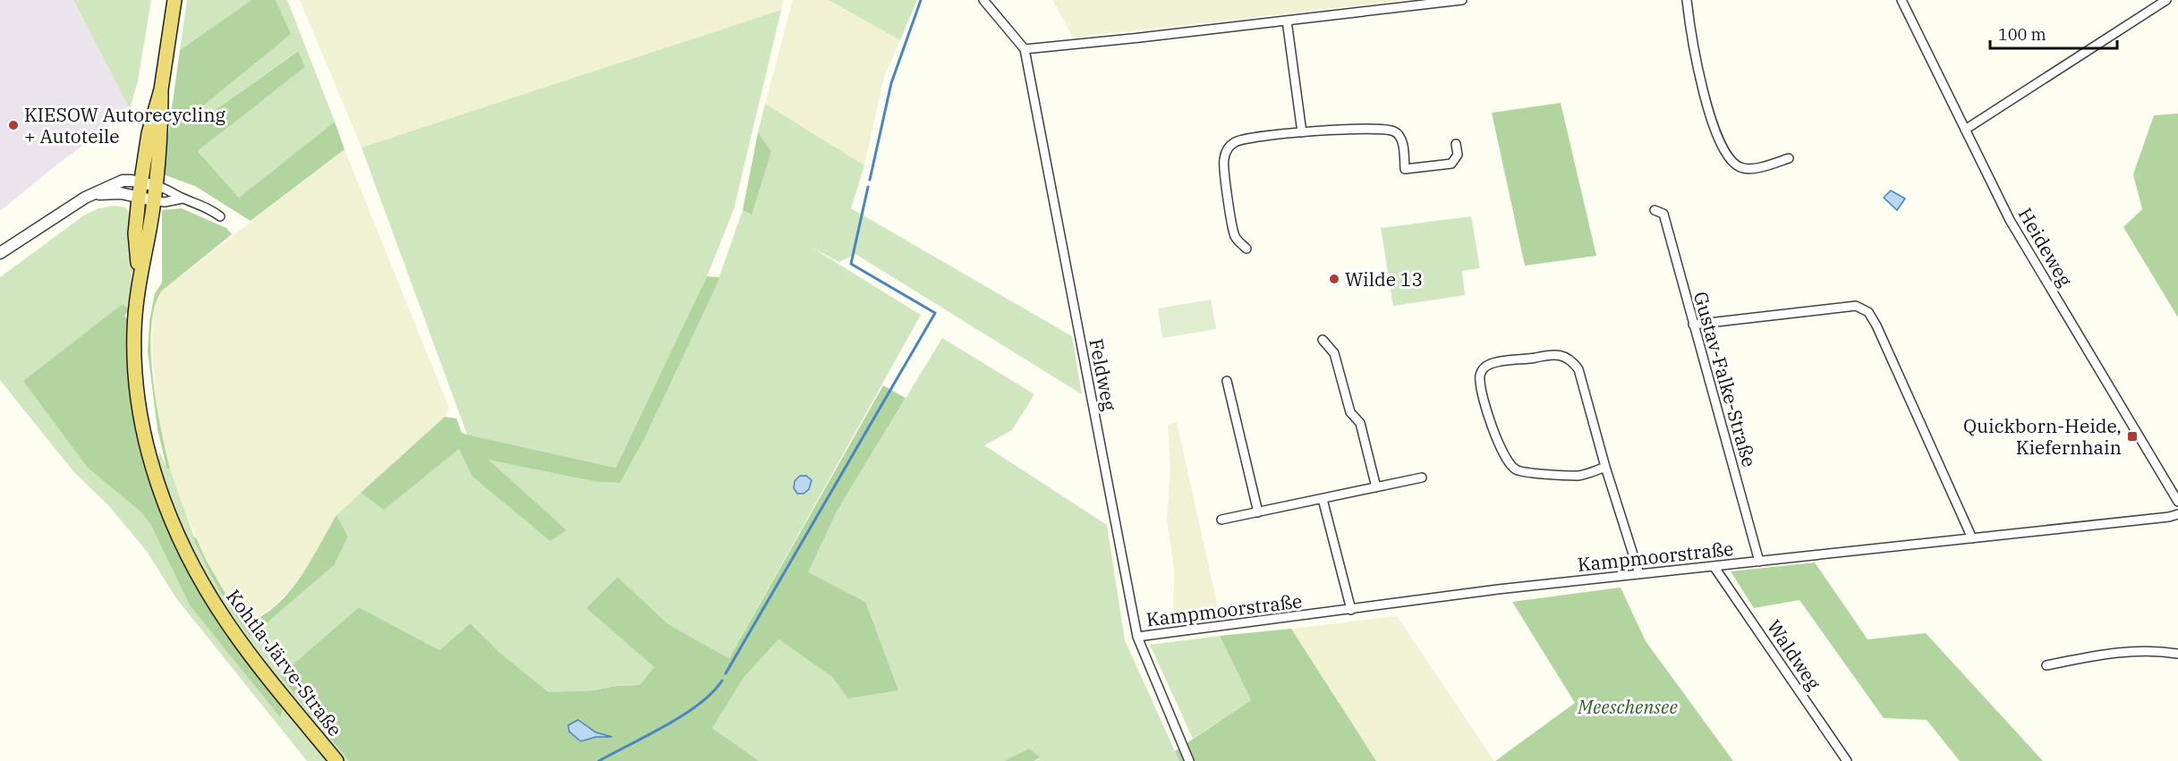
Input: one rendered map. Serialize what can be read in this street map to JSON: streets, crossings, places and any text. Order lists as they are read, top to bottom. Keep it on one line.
{"streets":{"main road":["Kohtla-Järve-Straße"],"street":["Heideweg","Feldweg","Gustav-Falke-Straße","Kampmoorstraße","Waldweg"]},"crossings":[["Feldweg","Kampmoorstraße"],["Gustav-Falke-Straße","Kampmoorstraße"],["Kampmoorstraße","Waldweg"]],"parks":["Meeschensee"],"places":{"other":["KIESOW Autorecycling + Autoteile","Wilde 13"],"transit":["Quickborn-Heide, Kiefernhain"]},"scale_bar":"100 m"}
